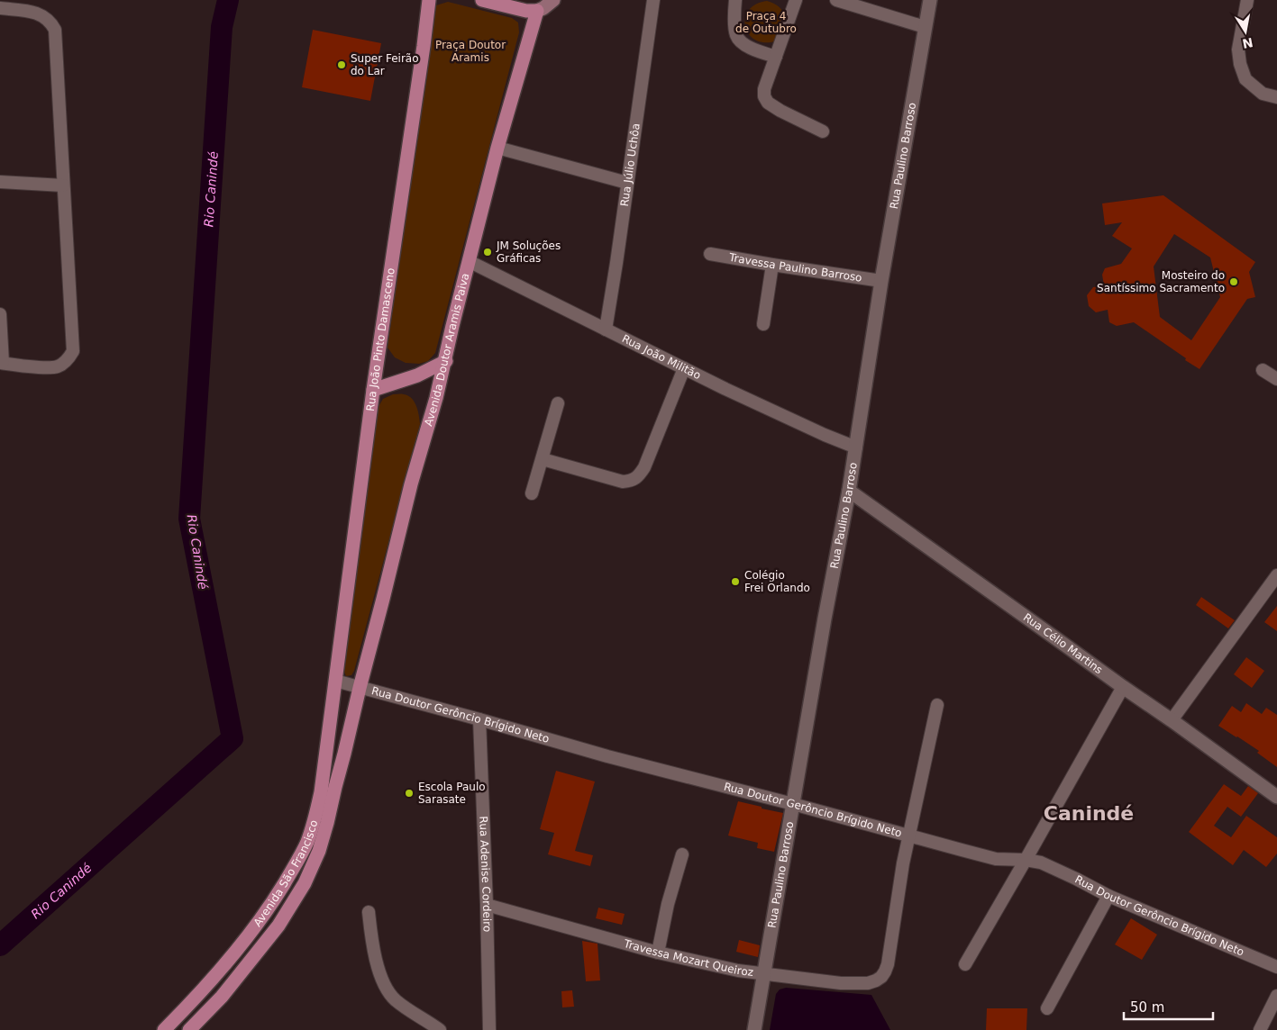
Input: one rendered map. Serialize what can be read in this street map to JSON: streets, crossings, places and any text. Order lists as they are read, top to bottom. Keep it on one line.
{"streets":{"main road":["Rua João Pinto Damasceno","Avenida Doutor Aramis Paiva","Avenida São Francisco"],"street":["Rua Paulino Barroso","Rua Júlio Uchôa","Travessa Paulino Barroso","Rua João Militão","Rua Célio Martins","Rua Doutor Gerôncio Brígido Neto","Rua Adenise Cordeiro","Travessa Mozart Queiroz"]},"crossings":[["Rua Paulino Barroso","Travessa Paulino Barroso"],["Rua Paulino Barroso","Rua João Militão"],["Rua Paulino Barroso","Rua Célio Martins"],["Rua Paulino Barroso","Rua Doutor Gerôncio Brígido Neto"],["Rua Paulino Barroso","Travessa Mozart Queiroz"],["Rua Júlio Uchôa","Rua João Militão"],["Rua João Pinto Damasceno","Rua Doutor Gerôncio Brígido Neto"],["Rua João Pinto Damasceno","Avenida São Francisco"],["Avenida Doutor Aramis Paiva","Rua João Militão"],["Avenida Doutor Aramis Paiva","Rua Doutor Gerôncio Brígido Neto"],["Avenida Doutor Aramis Paiva","Avenida São Francisco"],["Rua Doutor Gerôncio Brígido Neto","Avenida São Francisco"],["Rua Doutor Gerôncio Brígido Neto","Rua Adenise Cordeiro"],["Rua Doutor Gerôncio Brígido Neto","Travessa Mozart Queiroz"],["Rua Adenise Cordeiro","Travessa Mozart Queiroz"]],"districts":["Canindé"],"water":["Rio Canindé"],"parks":["Praça 4 de Outubro","Praça Doutor Aramis"],"places":["Super Feirão do Lar","JM Soluções Gráficas","Mosteiro do Santíssimo Sacramento","Colégio Frei Orlando","Escola Paulo Sarasate"],"scale_bar":"50 m","north":"bottom"}
